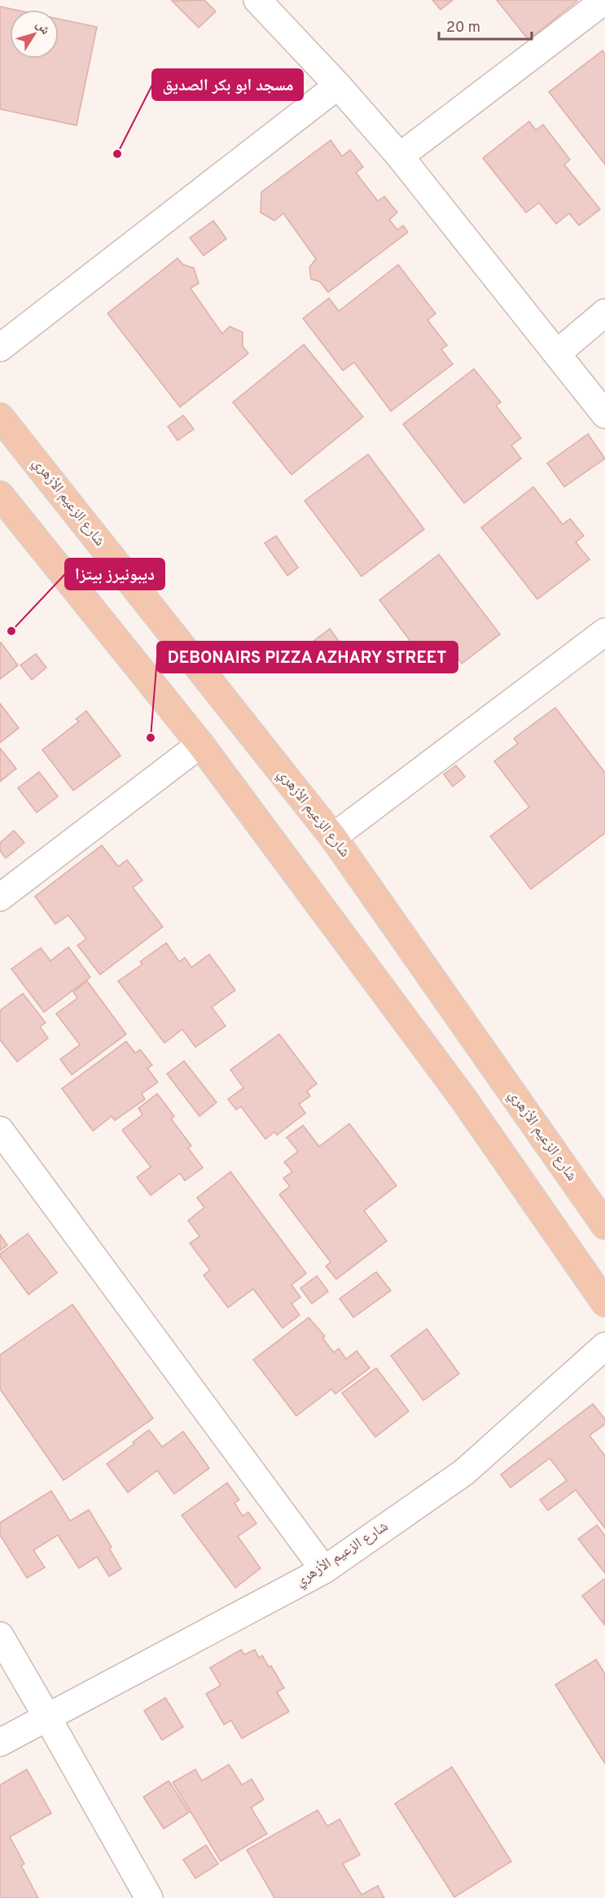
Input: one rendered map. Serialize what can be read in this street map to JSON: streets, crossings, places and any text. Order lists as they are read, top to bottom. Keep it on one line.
{"streets":{"main road":["شارع الزعيم الأزهري"]},"places":["مسجد ابو بكر الصديق","ديبونيرز بيتزا","DEBONAIRS PIZZA AZHARY STREET"],"scale_bar":"20 m","north":"top right"}
